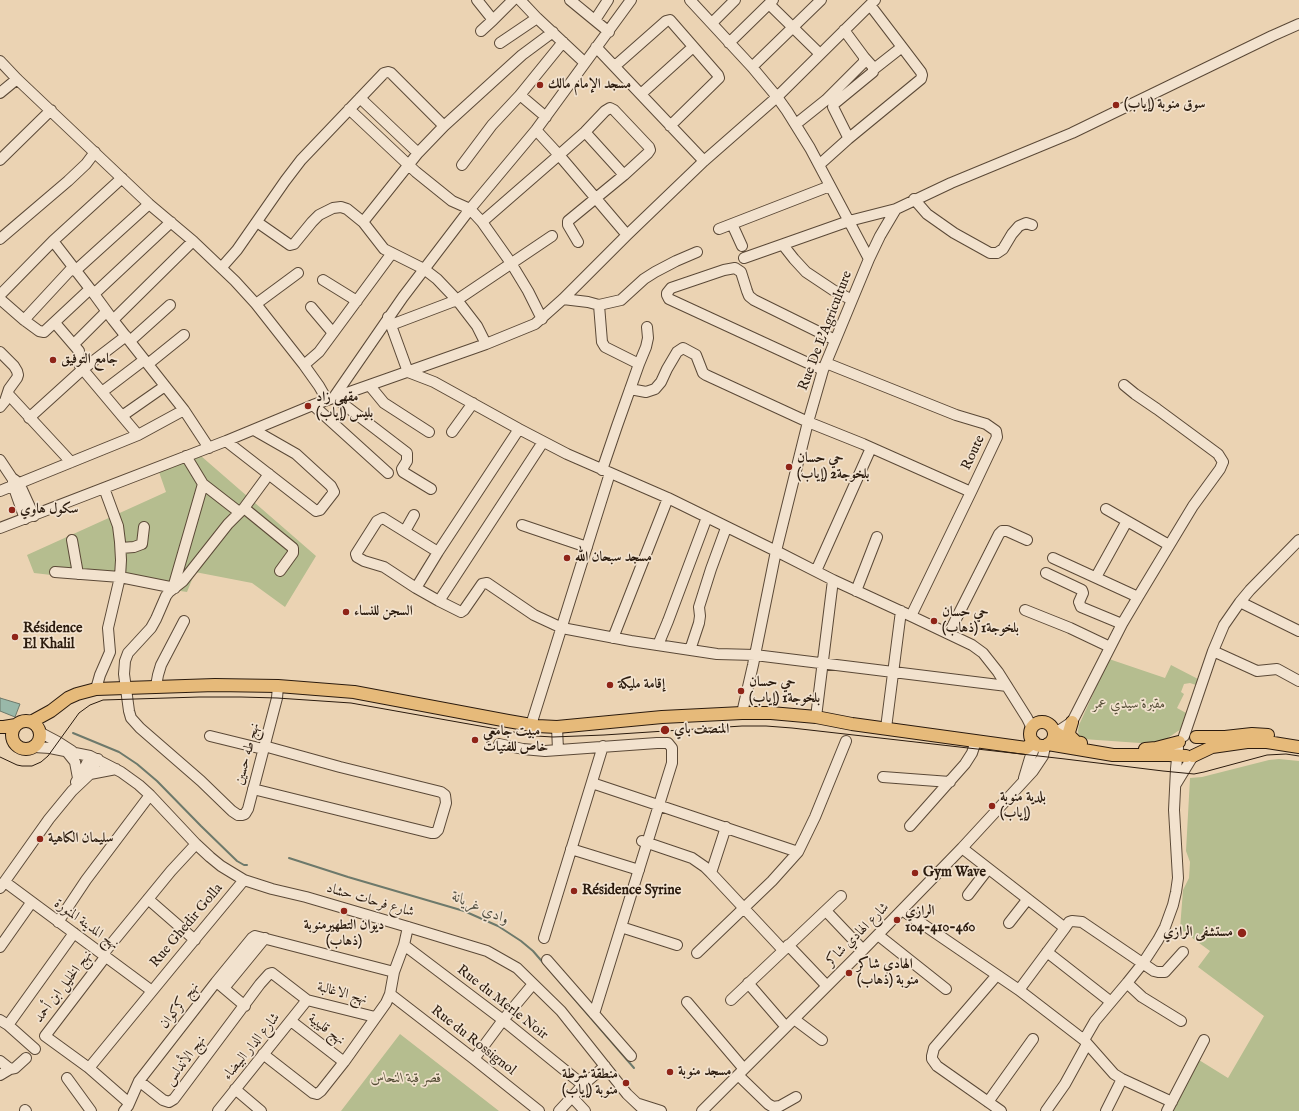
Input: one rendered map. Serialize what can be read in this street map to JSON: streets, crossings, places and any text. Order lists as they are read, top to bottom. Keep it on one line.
{"streets":{"street":["Rue De L'Agriculture","Route","نهج طه حسين","شارع فرحات حشاد","نهج المدينة المنورة","Rue Ghedir Golla","شارع الهادي شاكر","نهج الخليل ابن أحمد","نهج الاغالبة","Rue du Merle Noir","نهج كركوان","نهج قليبية","Rue du Rossignol","شارع الدار البيضاء","نهج الأندلس"]},"crossings":[["Rue De L'Agriculture","Route"],["شارع فرحات حشاد","Rue Ghedir Golla"],["شارع فرحات حشاد","نهج الخليل ابن أحمد"],["نهج المدينة المنورة","Rue Ghedir Golla"],["نهج المدينة المنورة","نهج الخليل ابن أحمد"],["Rue Ghedir Golla","نهج الخليل ابن أحمد"],["نهج الاغالبة","شارع الدار البيضاء"],["نهج الاغالبة","نهج الأندلس"],["نهج كركوان","نهج الأندلس"],["نهج قليبية","شارع الدار البيضاء"]],"water":["وادي غريانة"],"parks":["مقبرة سيدي عمر","قصر قبة النحاس"],"places":["مسجد الإمام مالك","سوق منوبة (إياب)","جامع التوفيق","مقهى زاد بليس (إياب)","حي حسان بلخوجة2 (إياب)","سكول هاوي","مسجد سبحان الله","السجن للنساء","حي حسان بلخوجة1 (ذهاب)","Résidence El Khalil","إقامة مليكة","حي حسان بلخوجة1 (إياب)","المنصف باي","مبيت جامعي خاص للفتيات","بلدية منوبة (إياب)","سليمان الكاهية","Gym Wave","Résidence Syrine","ديوان التطهيرمنوبة (ذهاب)","الرازي 104-410-460","مستشفى الرازي","الهادي شاكر منوبة (ذهاب)","مسجد منوبة","منطقة شرطة منوبة (إياب)"]}
